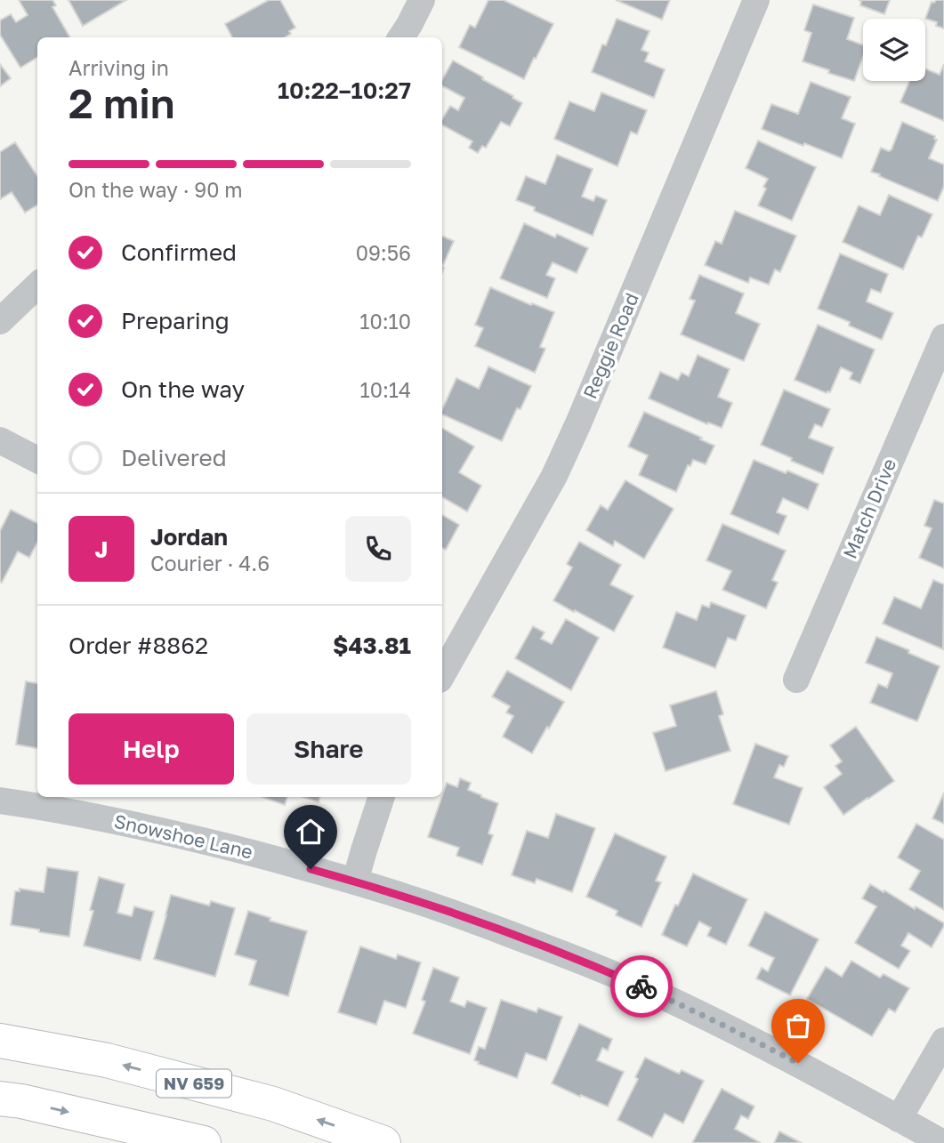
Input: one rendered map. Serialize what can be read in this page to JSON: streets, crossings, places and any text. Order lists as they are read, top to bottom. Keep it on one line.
{"streets":{"main road":["NV 659"],"street":["Reggie Road","Match Drive","Snowshoe Lane"]},"page":{"heading":["2 min","Arriving in","10:22–10:27"],"panel":["Jordan","Courier · 4.6","Order #8862","$43.81"],"bar":"On the way · 90 m","list":[["Confirmed","09:56"],["Preparing","10:10"],["On the way","10:14"],"Delivered"],"round":"J","buttons":["Help","Share"]}}
